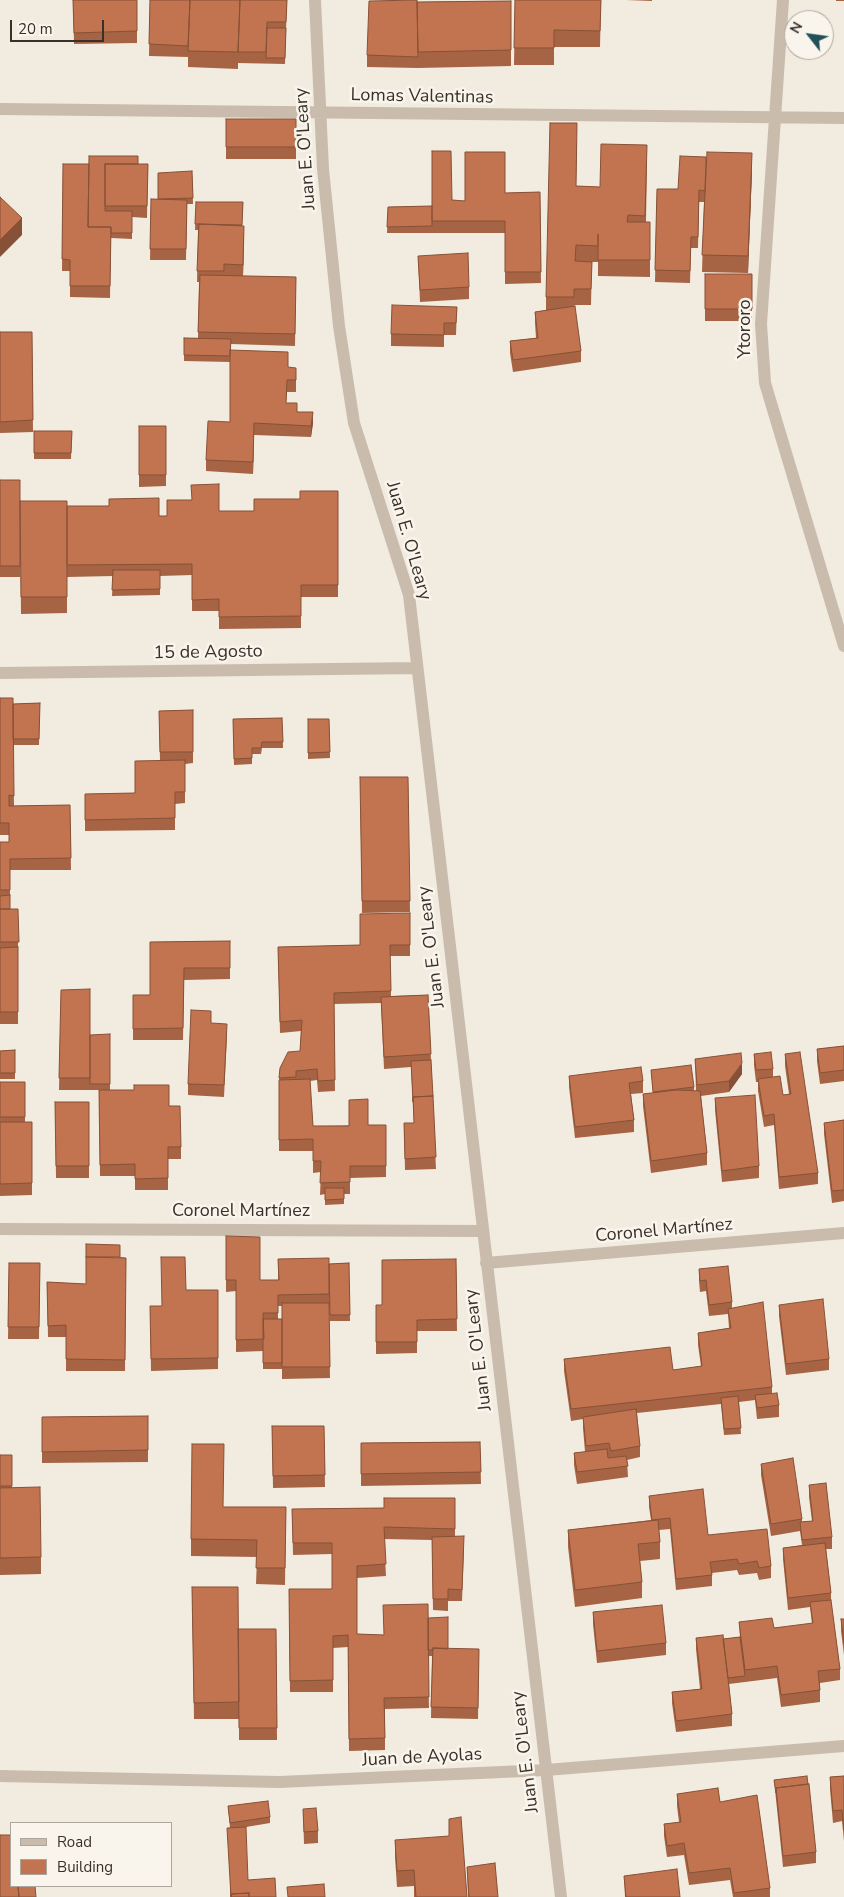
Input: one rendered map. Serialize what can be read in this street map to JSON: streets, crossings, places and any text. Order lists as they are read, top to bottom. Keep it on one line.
{"streets":{"street":["Lomas Valentinas","Juan E. O'Leary","Ytororo","15 de Agosto","Coronel Martínez","Juan de Ayolas"]},"crossings":[["Lomas Valentinas","Juan E. O'Leary"],["Lomas Valentinas","Ytororo"],["Juan E. O'Leary","15 de Agosto"],["Juan E. O'Leary","Coronel Martínez"],["Juan E. O'Leary","Juan de Ayolas"]],"legend":["Road","Building"],"scale_bar":"20 m","north":"top left"}
